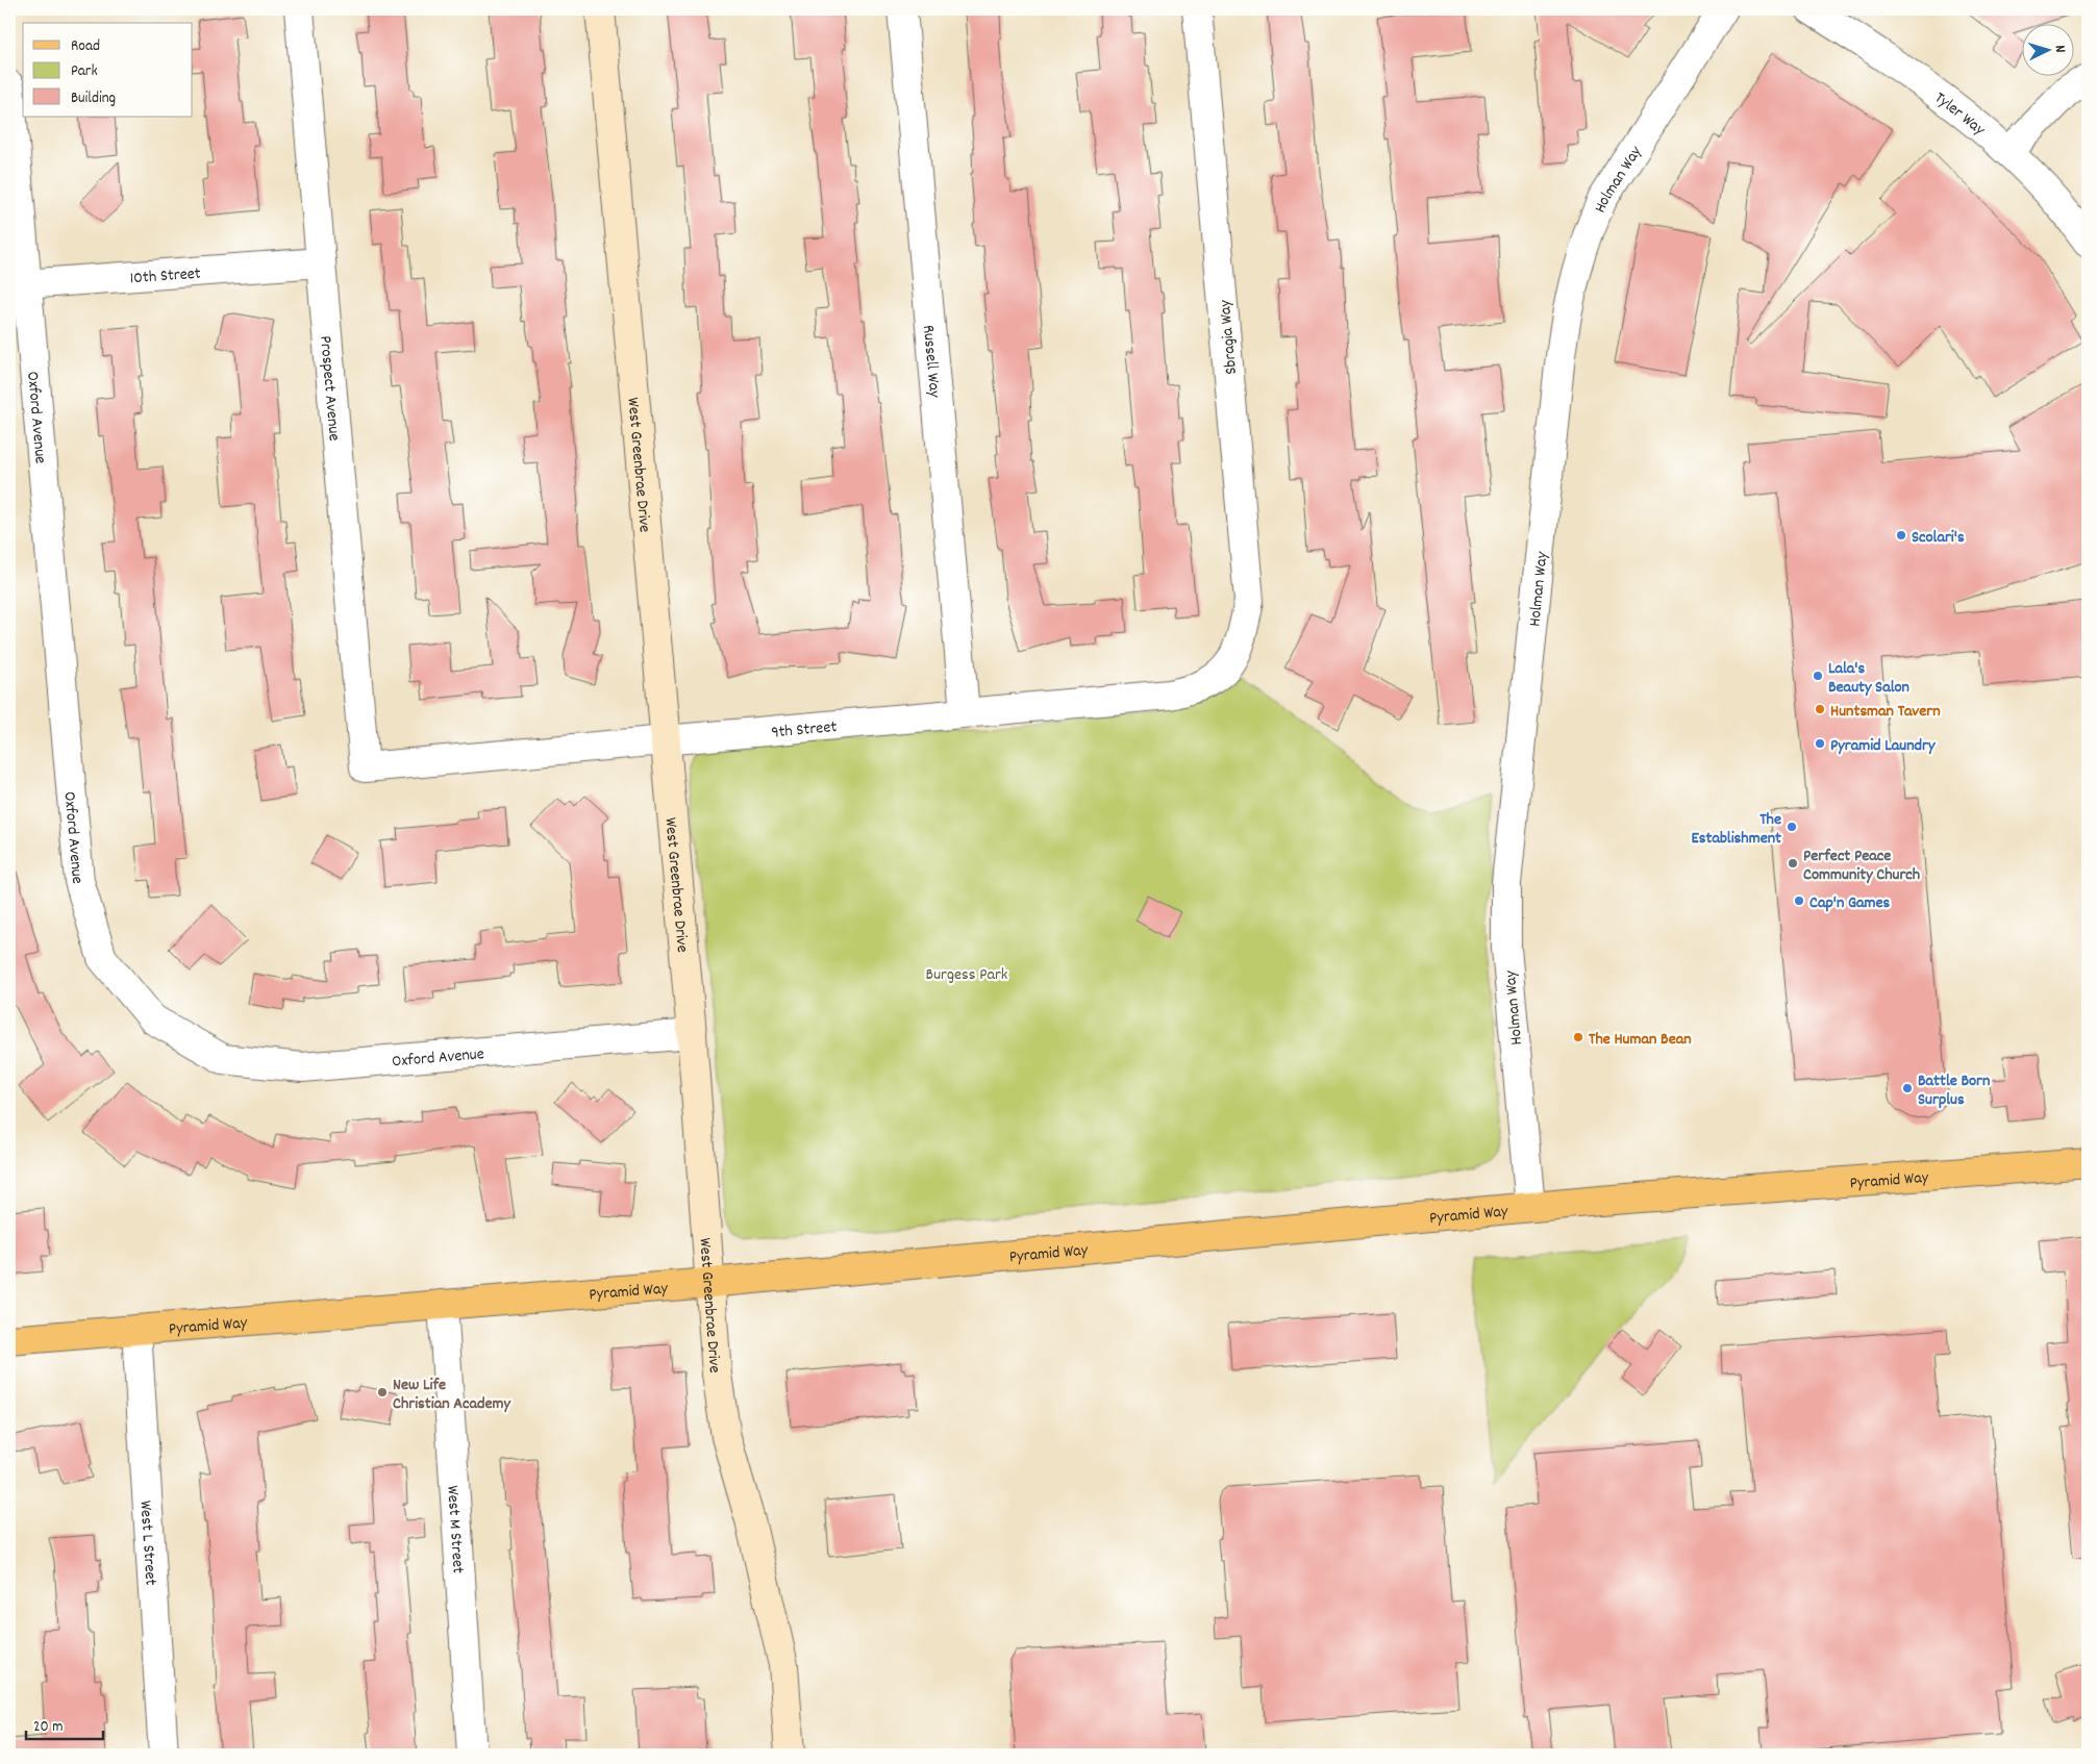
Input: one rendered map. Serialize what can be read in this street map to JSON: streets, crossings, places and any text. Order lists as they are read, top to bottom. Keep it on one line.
{"streets":{"main road":["Pyramid Way"],"street":["Tyler Way","Holman Way","10th Street","Sbragia Way","Russell Way","Prospect Avenue","Oxford Avenue","West Greenbrae Drive","9th Street","West M Street","West L Street"]},"crossings":[["Holman Way","Pyramid Way"],["10th Street","Prospect Avenue"],["10th Street","Oxford Avenue"],["Sbragia Way","9th Street"],["Russell Way","9th Street"],["Prospect Avenue","9th Street"],["Oxford Avenue","West Greenbrae Drive"],["West Greenbrae Drive","9th Street"],["West Greenbrae Drive","Pyramid Way"],["Pyramid Way","West M Street"],["Pyramid Way","West L Street"]],"parks":["Burgess Park"],"places":["Scolari's","Lala's Beauty Salon","Huntsman Tavern","Pyramid Laundry","The Establishment","Perfect Peace Community Church","Cap'n Games","The Human Bean","Battle Born Surplus","New Life Christian Academy"],"legend":["Road","Park","Building"],"scale_bar":"20 m","north":"right"}
